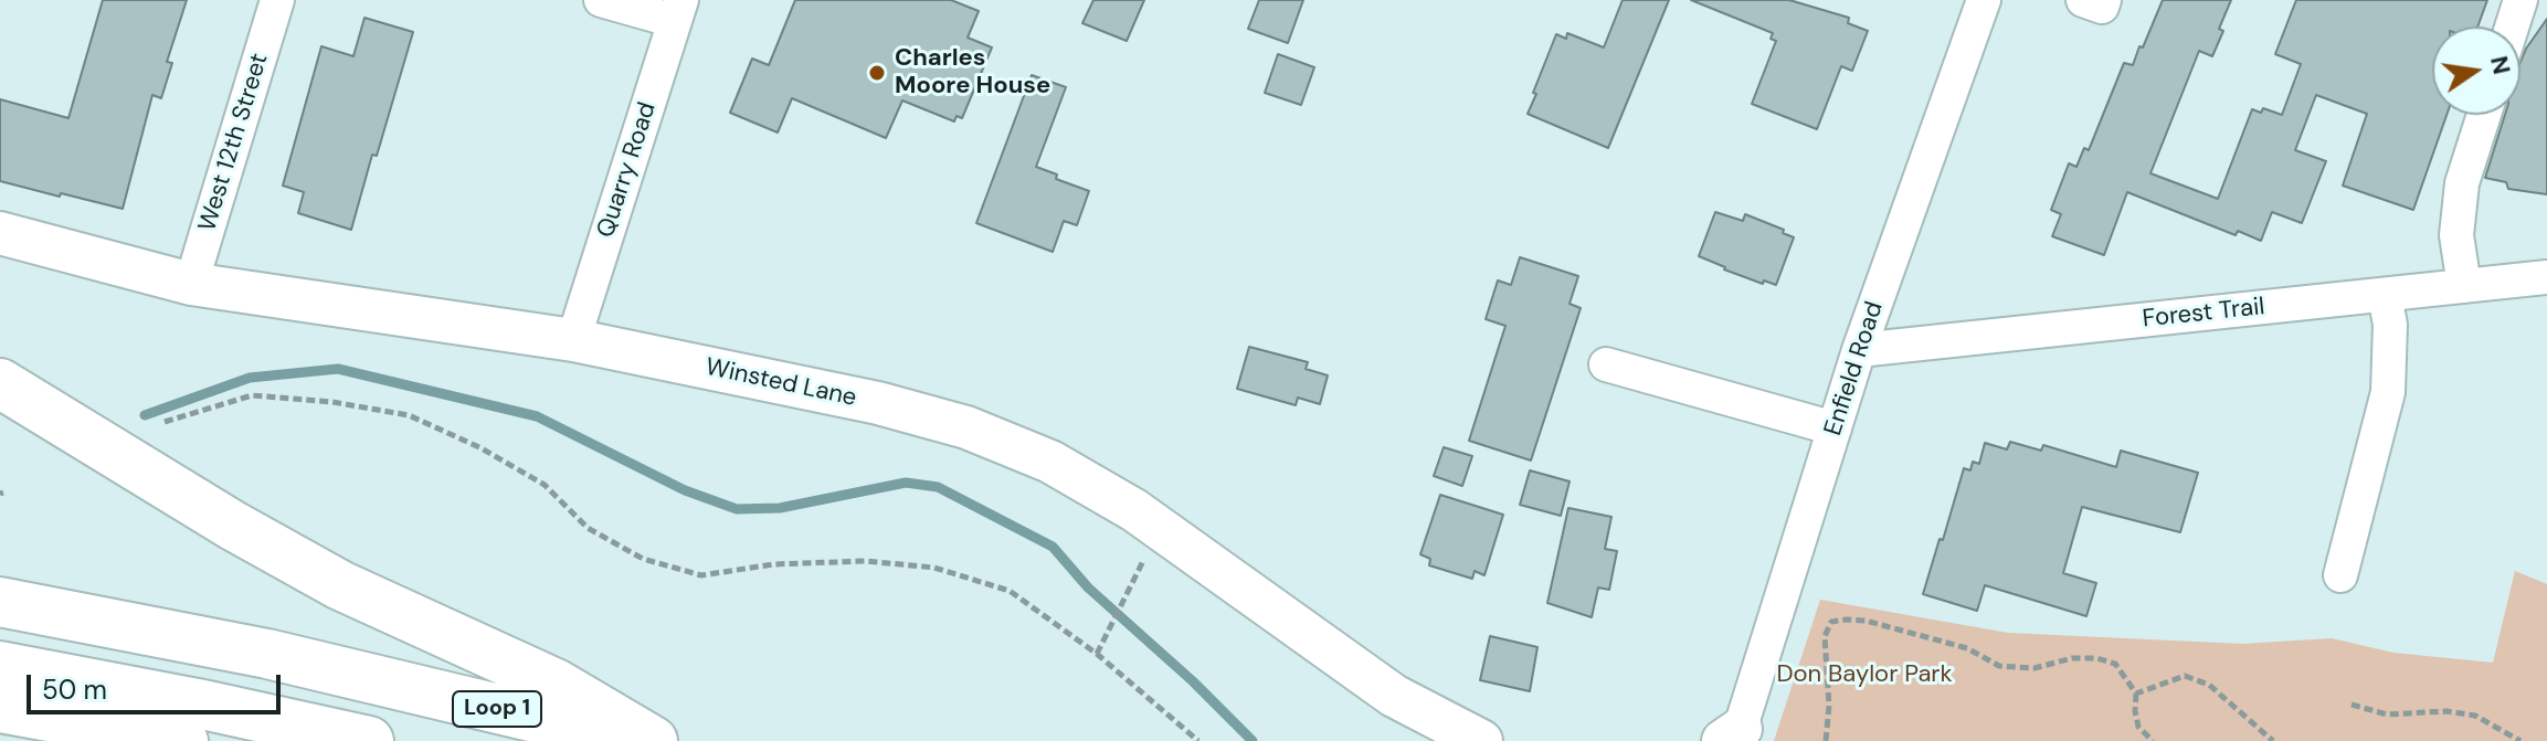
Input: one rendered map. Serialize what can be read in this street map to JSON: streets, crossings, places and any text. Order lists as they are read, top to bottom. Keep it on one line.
{"streets":{"highway":["Loop 1"],"main road":["Winsted Lane"],"street":["West 12th Street","Quarry Road","Forest Trail","Enfield Road"]},"crossings":[["West 12th Street","Winsted Lane"],["Quarry Road","Winsted Lane"],["Forest Trail","Enfield Road"]],"parks":["Don Baylor Park"],"places":["Charles Moore House"],"scale_bar":"50 m","north":"right"}
